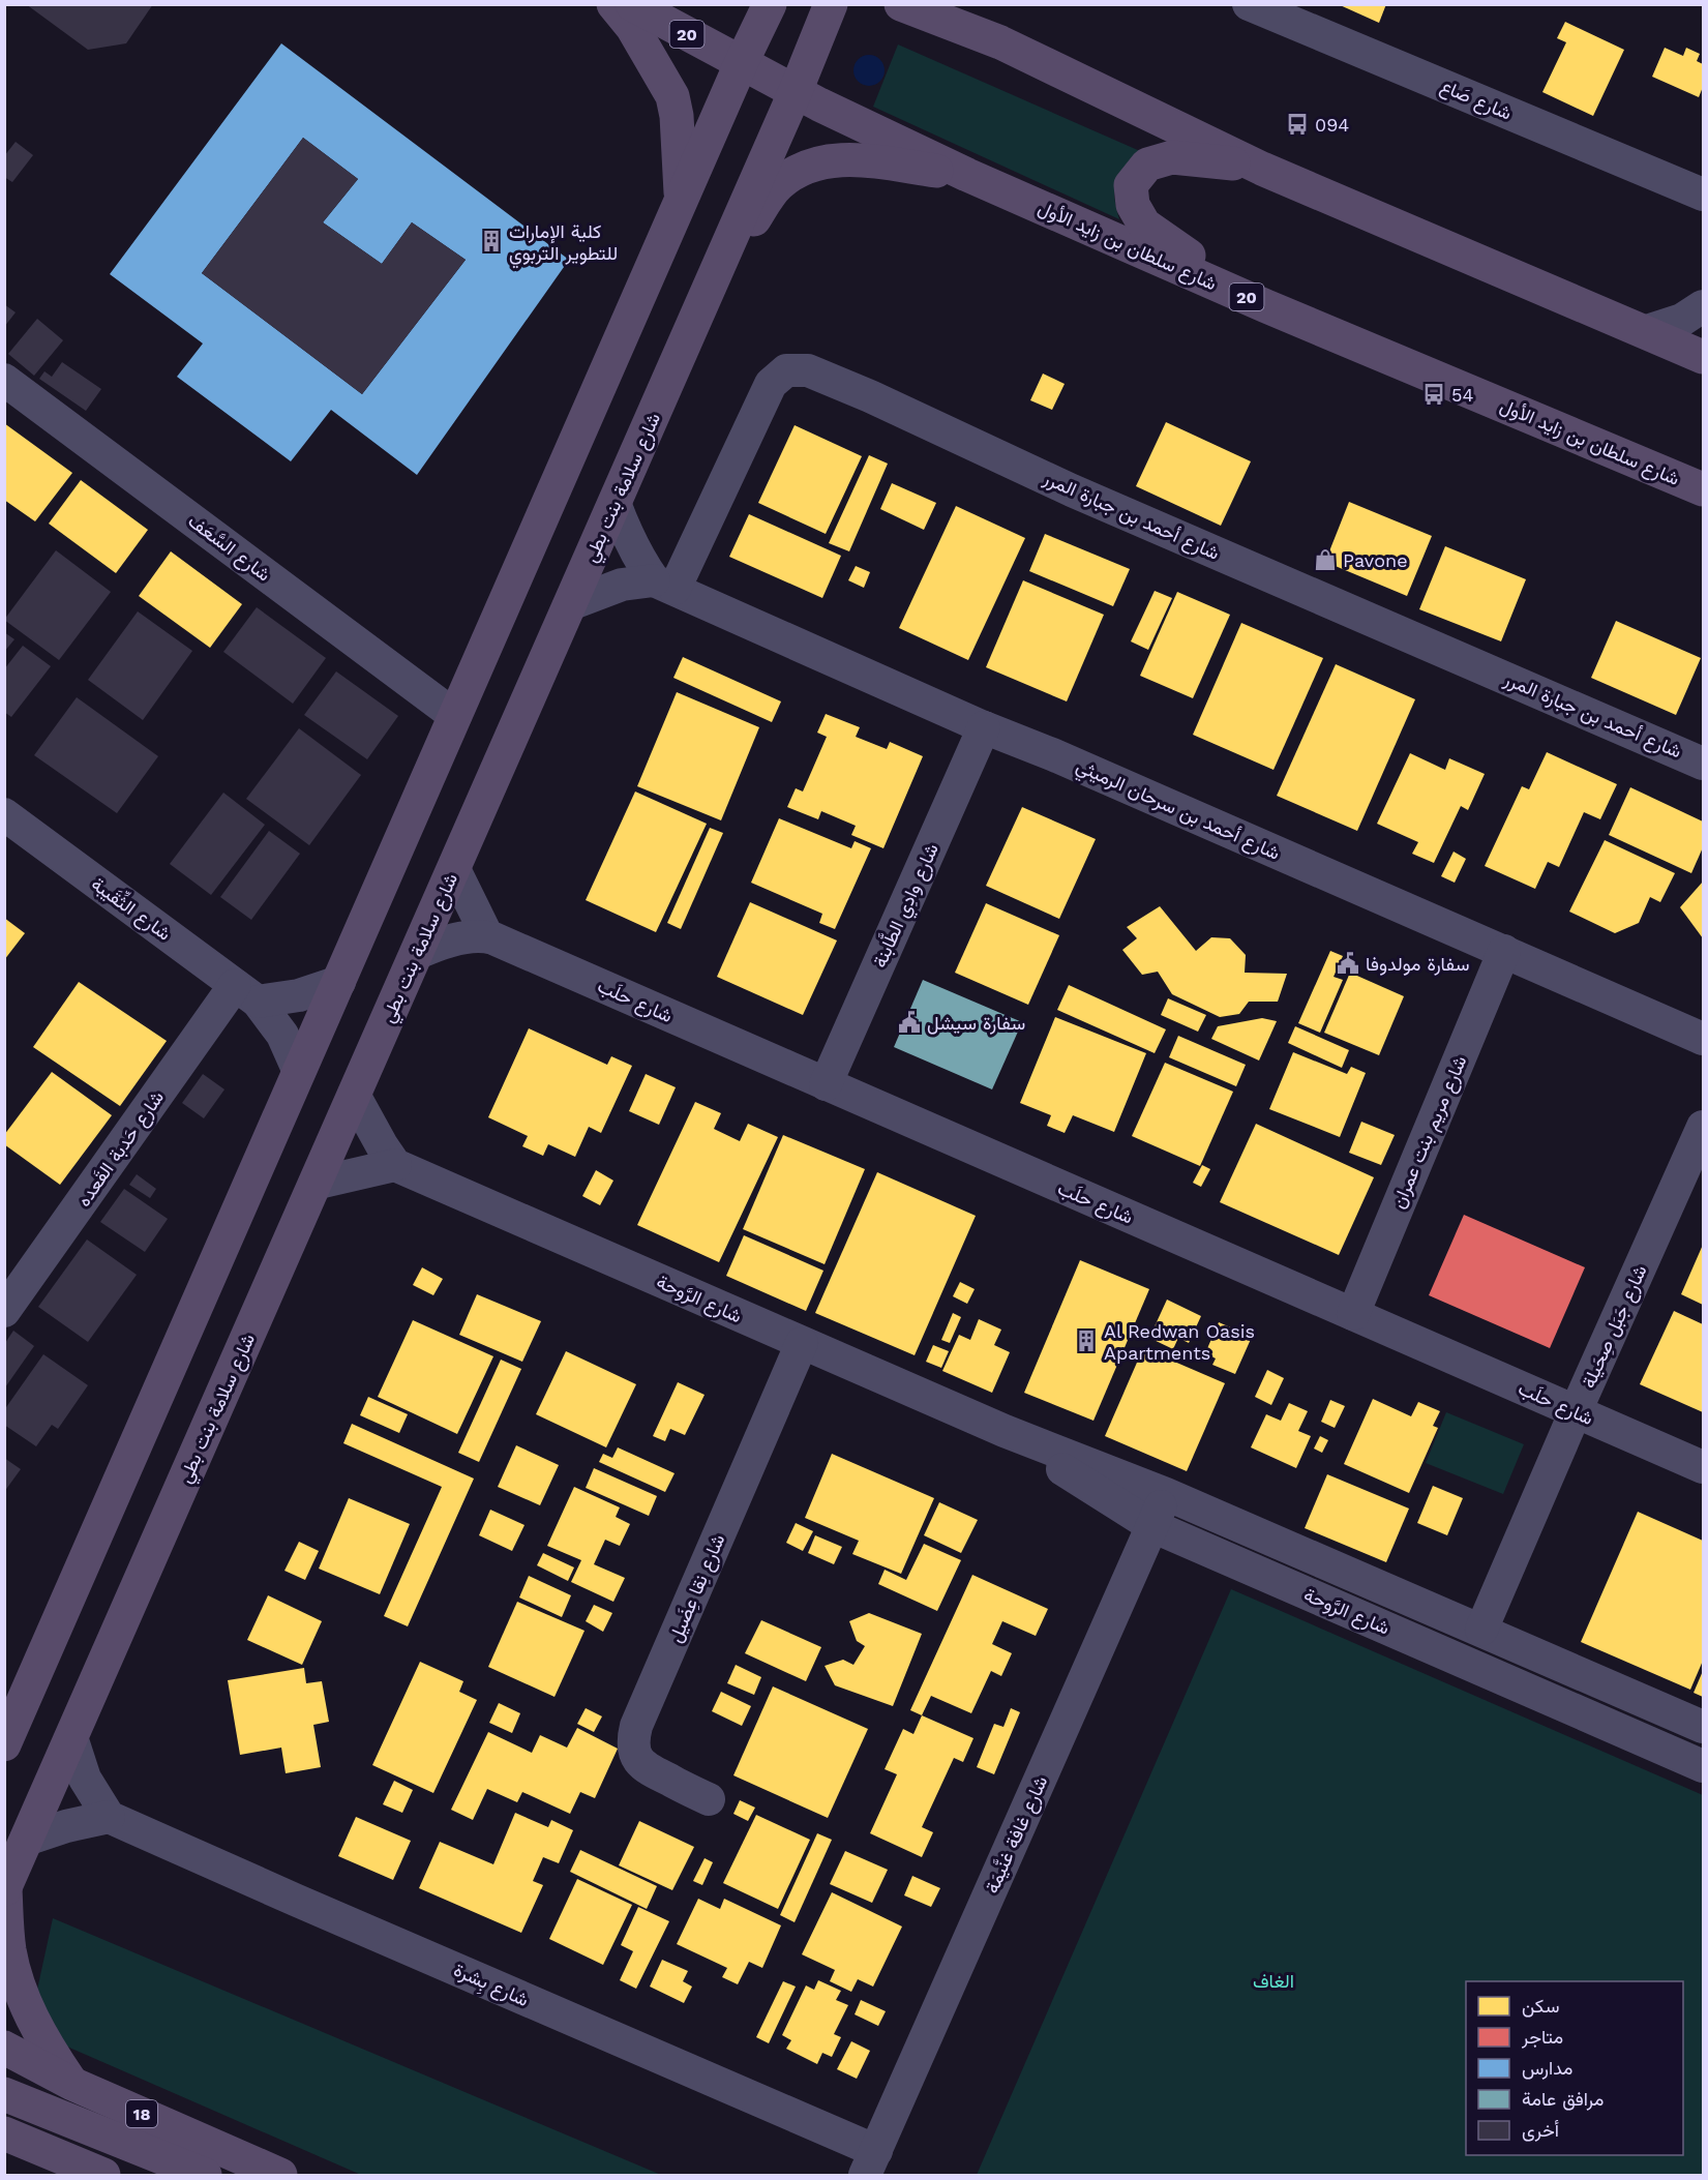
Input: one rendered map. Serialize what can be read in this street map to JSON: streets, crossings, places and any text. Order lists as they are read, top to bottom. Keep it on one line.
{"streets":{"main road":["20","شارع سلطان بن زايد الأول","شارع سلامة بنت بطي","18"],"street":["شارع صَاع","شارع أحمد بن جبارة المرر","شارع السَّعَف","شارع أحمد بن سرحان الرميثي","شارع وادِي الطَّابنة","شارع الثِّقَيبة","شارع حلَب","شارع مريم بنت عمران","شارع حَدبة القَعده","شارع الرَّوحة","شارع جَبَل صِحَيلة","شارع نِقا عِضَيل","شارع غافة غنَّيمَة","شارع بِشرة"]},"crossings":[["شارع سلطان بن زايد الأول","شارع سلامة بنت بطي"],["شارع أحمد بن جبارة المرر","شارع أحمد بن سرحان الرميثي"],["شارع أحمد بن سرحان الرميثي","شارع وادِي الطَّابنة"],["شارع أحمد بن سرحان الرميثي","شارع مريم بنت عمران"],["شارع وادِي الطَّابنة","شارع حلَب"],["شارع الثِّقَيبة","شارع حَدبة القَعده"],["شارع حلَب","شارع مريم بنت عمران"],["شارع حلَب","شارع جَبَل صِحَيلة"],["شارع الرَّوحة","شارع جَبَل صِحَيلة"],["شارع الرَّوحة","شارع نِقا عِضَيل"],["شارع الرَّوحة","شارع غافة غنَّيمَة"],["شارع غافة غنَّيمَة","شارع بِشرة"]],"parks":["الغاف"],"places":{"bus stop":["094","54"],"building":["كلية الإمارات للتطوير التربوي","Al Redwan Oasis Apartments"],"shop":["Pavone"],"public building":["سفارة مولدوفا","سفارة سيشل"]},"legend":["سكن","متاجر","مدارس","مرافق عامة","أخرى"]}
